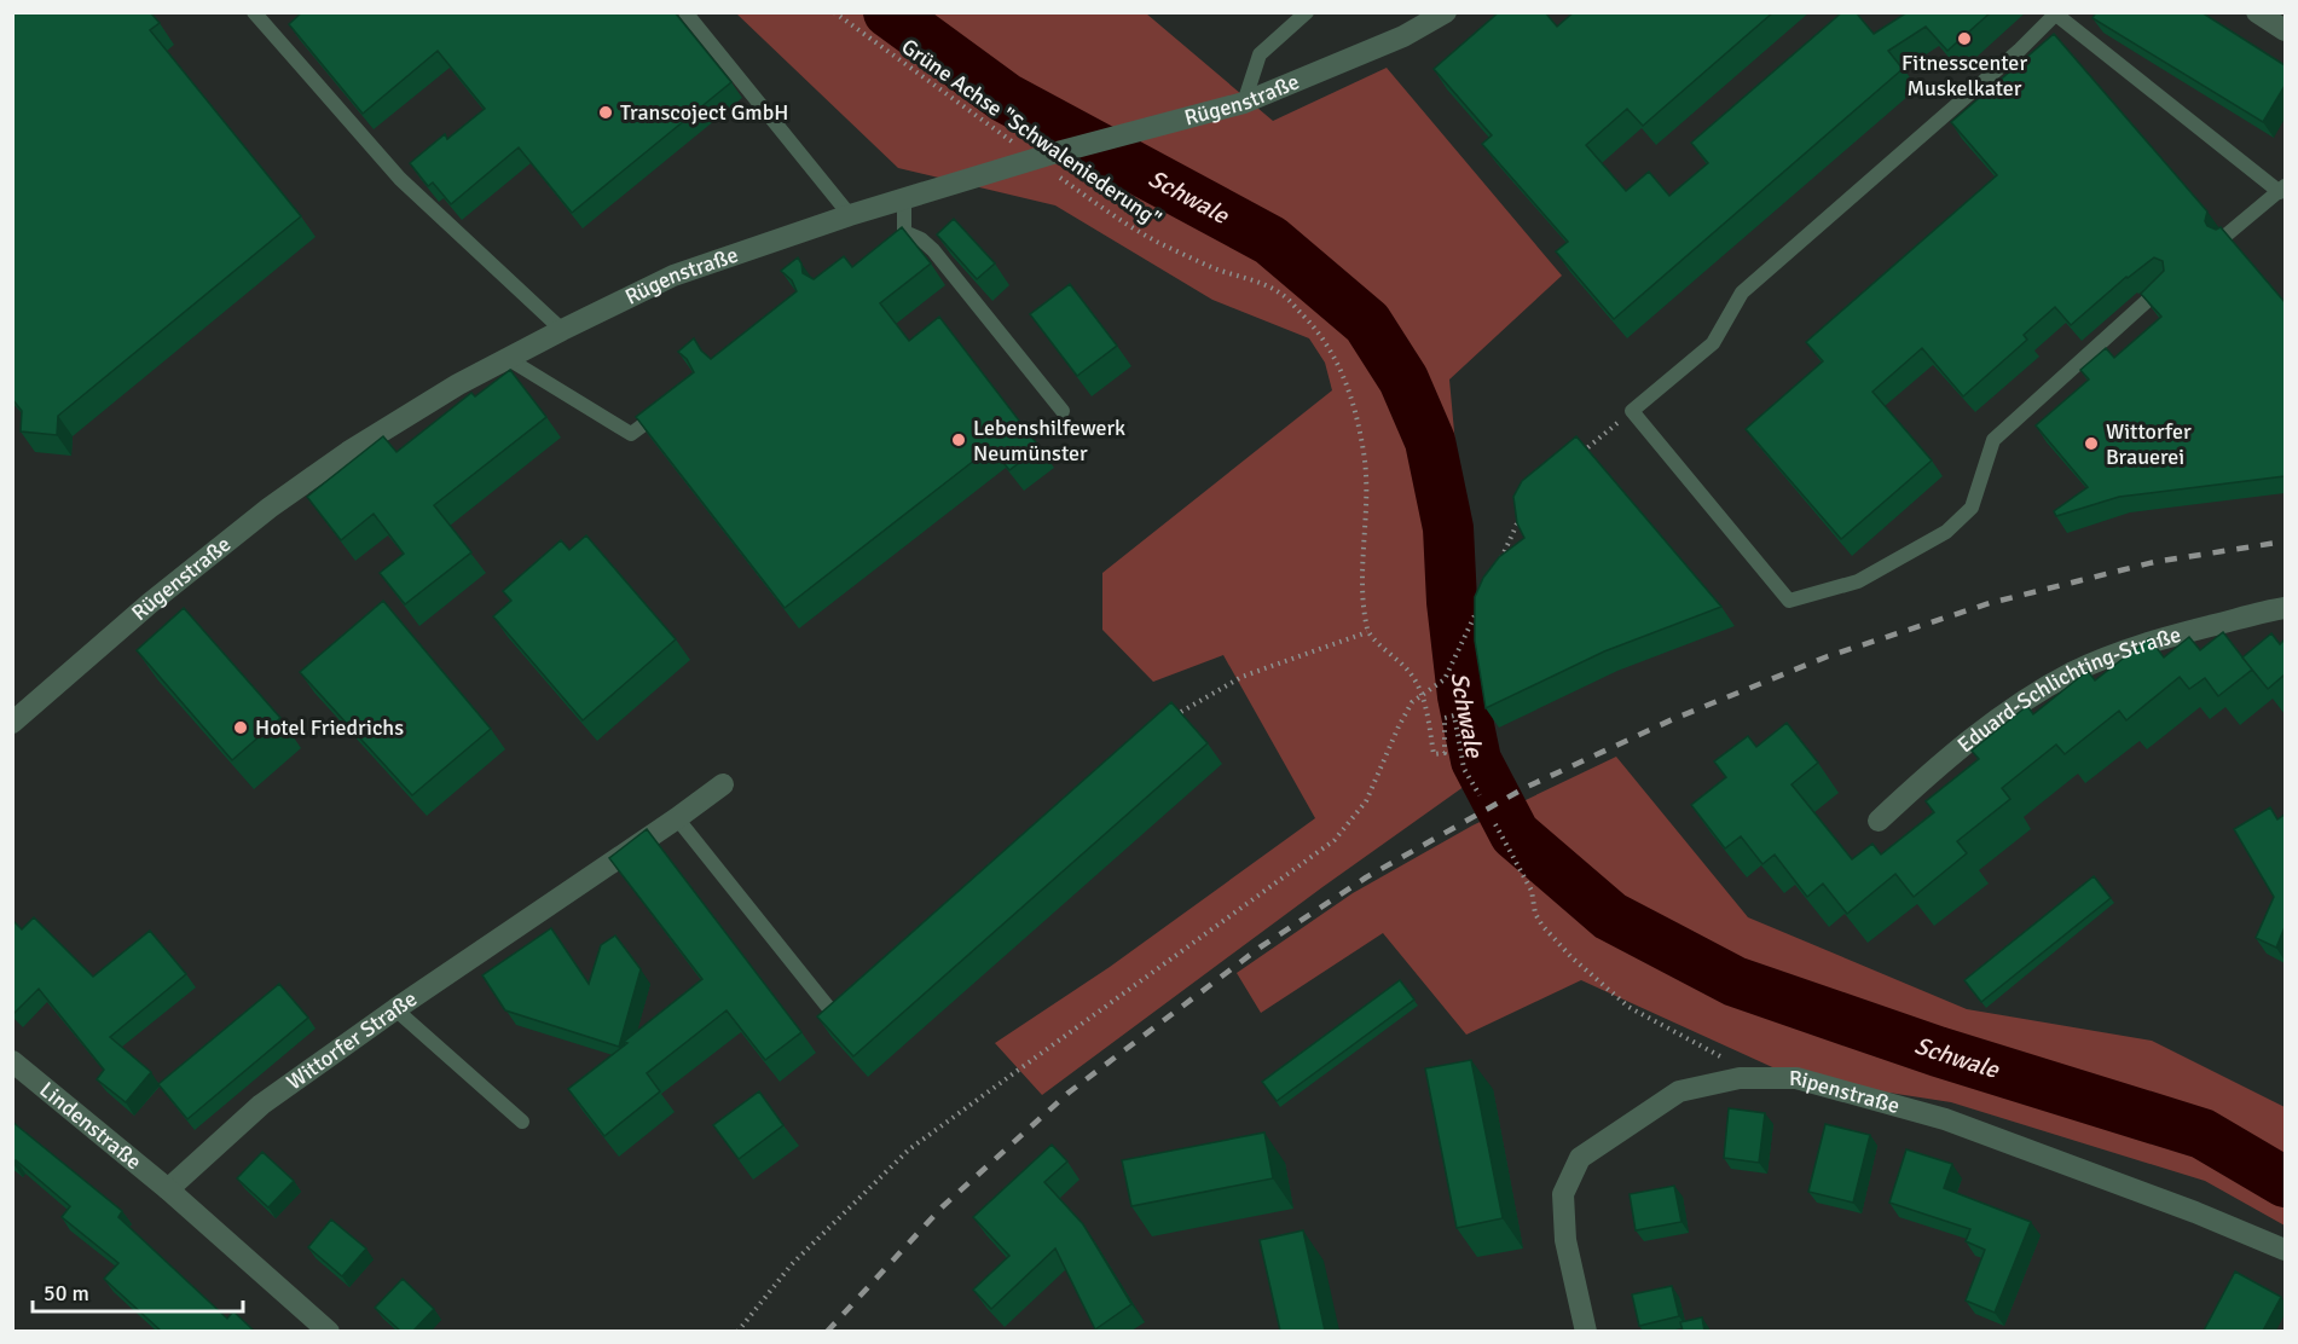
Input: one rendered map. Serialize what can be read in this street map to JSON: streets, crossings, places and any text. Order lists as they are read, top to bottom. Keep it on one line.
{"streets":{"street":["Rügenstraße","Eduard-Schlichting-Straße","Wittorfer Straße","Ripenstraße","Lindenstraße"],"path":["Grüne Achse \"Schwaleniederung\""]},"crossings":[["Rügenstraße","Grüne Achse \"Schwaleniederung\""],["Wittorfer Straße","Lindenstraße"]],"water":["Schwale"],"places":["Fitnesscenter Muskelkater","Transcoject GmbH","Lebenshilfewerk Neumünster","Wittorfer Brauerei","Hotel Friedrichs"],"scale_bar":"50 m"}
